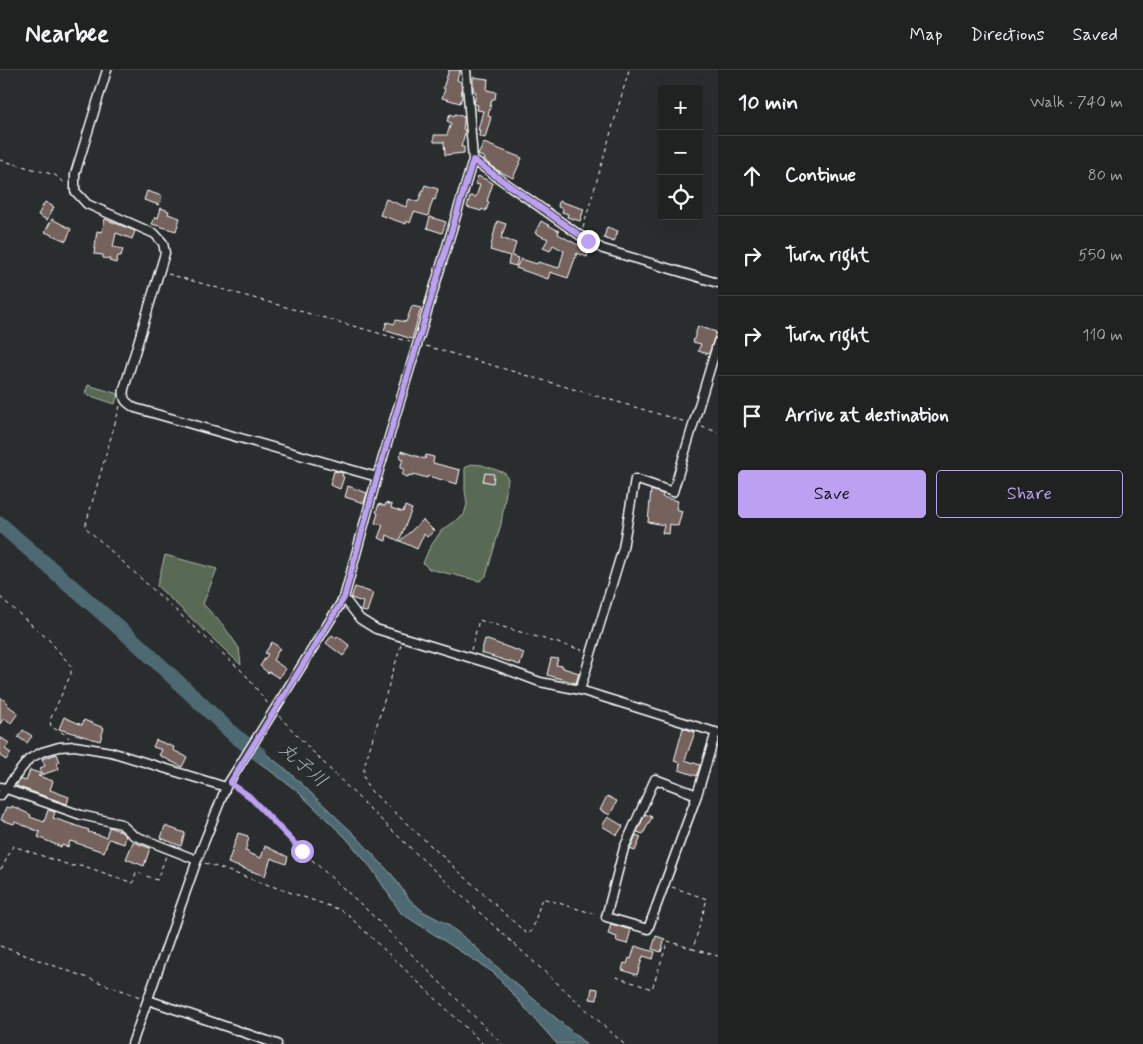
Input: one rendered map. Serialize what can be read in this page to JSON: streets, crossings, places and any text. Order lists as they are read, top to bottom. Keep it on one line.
{"water":["丸子川"],"page":{"header":"Nearbee","nav":["Map","Directions","Saved"],"heading":["10 min","Walk · 740 m"],"map_buttons":["+","−"],"list":[["Continue","80 m"],["Turn right","550 m"],["Turn right","110 m"],"Arrive at destination"],"buttons":["Save","Share"]}}
